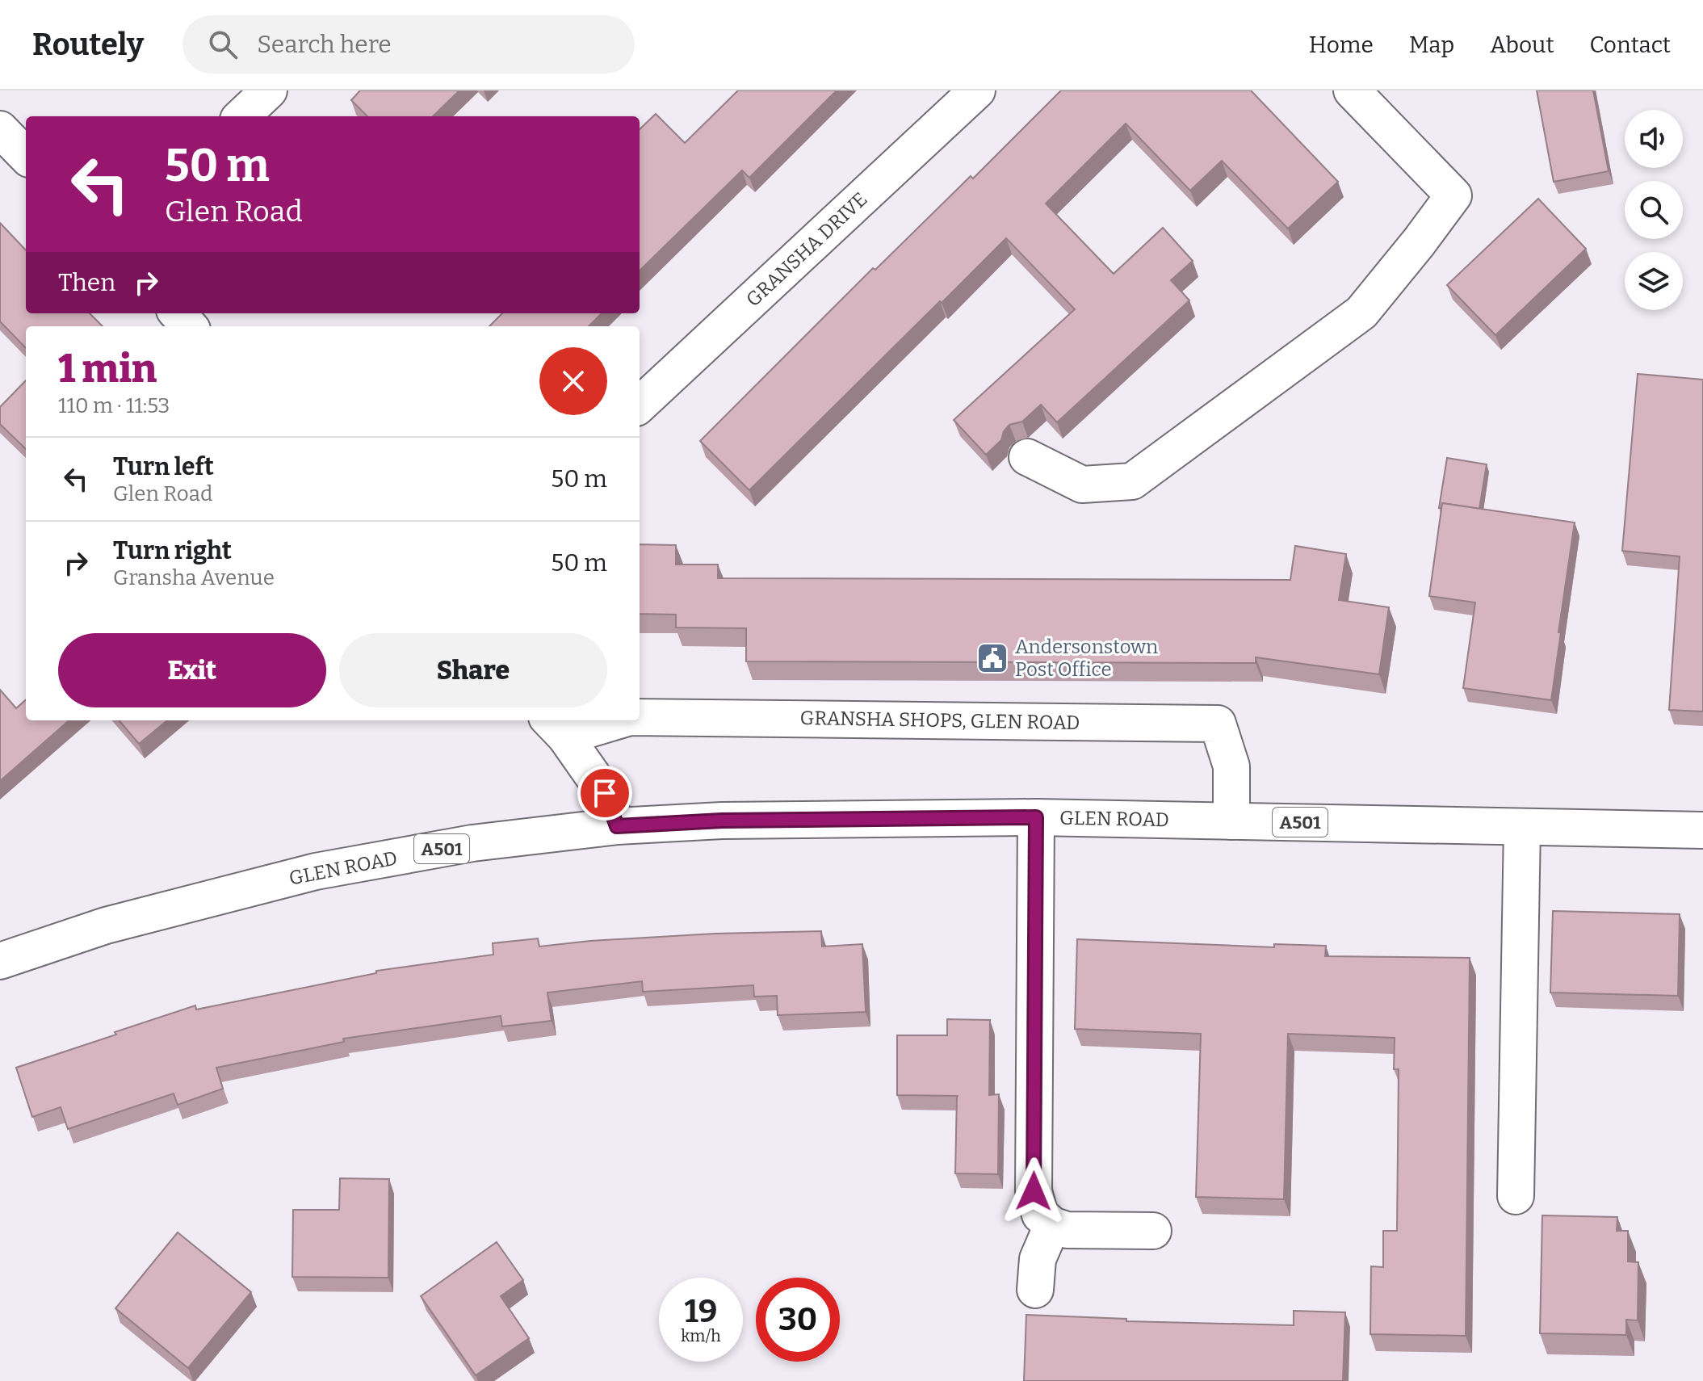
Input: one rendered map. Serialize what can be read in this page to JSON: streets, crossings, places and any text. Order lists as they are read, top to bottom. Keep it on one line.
{"streets":{"street":["GRANSHA DRIVE","GRANSHA SHOPS, GLEN ROAD","GLEN ROAD","A501"]},"crossings":[["GRANSHA SHOPS, GLEN ROAD","GLEN ROAD"]],"places":{"public building":["Andersonstown Post Office"]},"page":{"header":"Routely","search":"Search here","nav":["Home","Map","About","Contact"],"turn":["50 m","Glen Road"],"then":"Then","heading":["1 min","110 m · 11:53"],"list":[{"name":"Turn left","note":"Glen Road","value":"50 m"},{"name":"Turn right","note":"Gransha Avenue","value":"50 m"}],"buttons":["Exit","Share"],"speed":"19 km/h","limit":"30"}}
